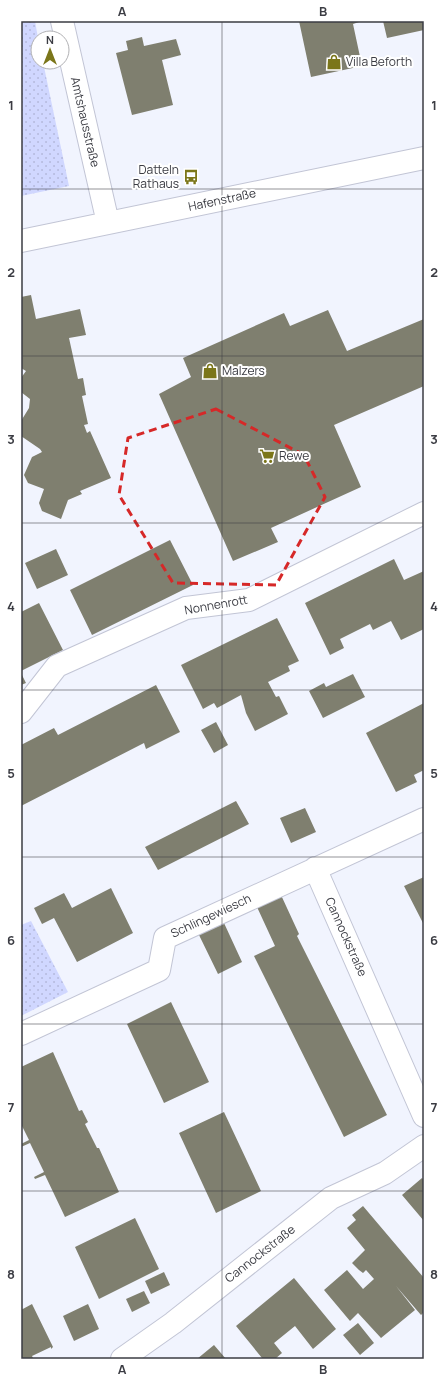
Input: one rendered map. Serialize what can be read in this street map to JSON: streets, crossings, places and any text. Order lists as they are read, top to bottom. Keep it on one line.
{"streets":{"street":["Amtshausstraße","Hafenstraße","Nonnenrott","Schlingewiesch","Cannockstraße"]},"crossings":[["Amtshausstraße","Hafenstraße"],["Schlingewiesch","Cannockstraße"]],"places":{"shop":["Villa Beforth","Malzers"],"bus stop":["Datteln Rathaus"],"supermarket":["Rewe"]},"north":"top","grid":{"columns":["A","B"],"rows":["1","2","3","4","5","6","7","8"]}}
